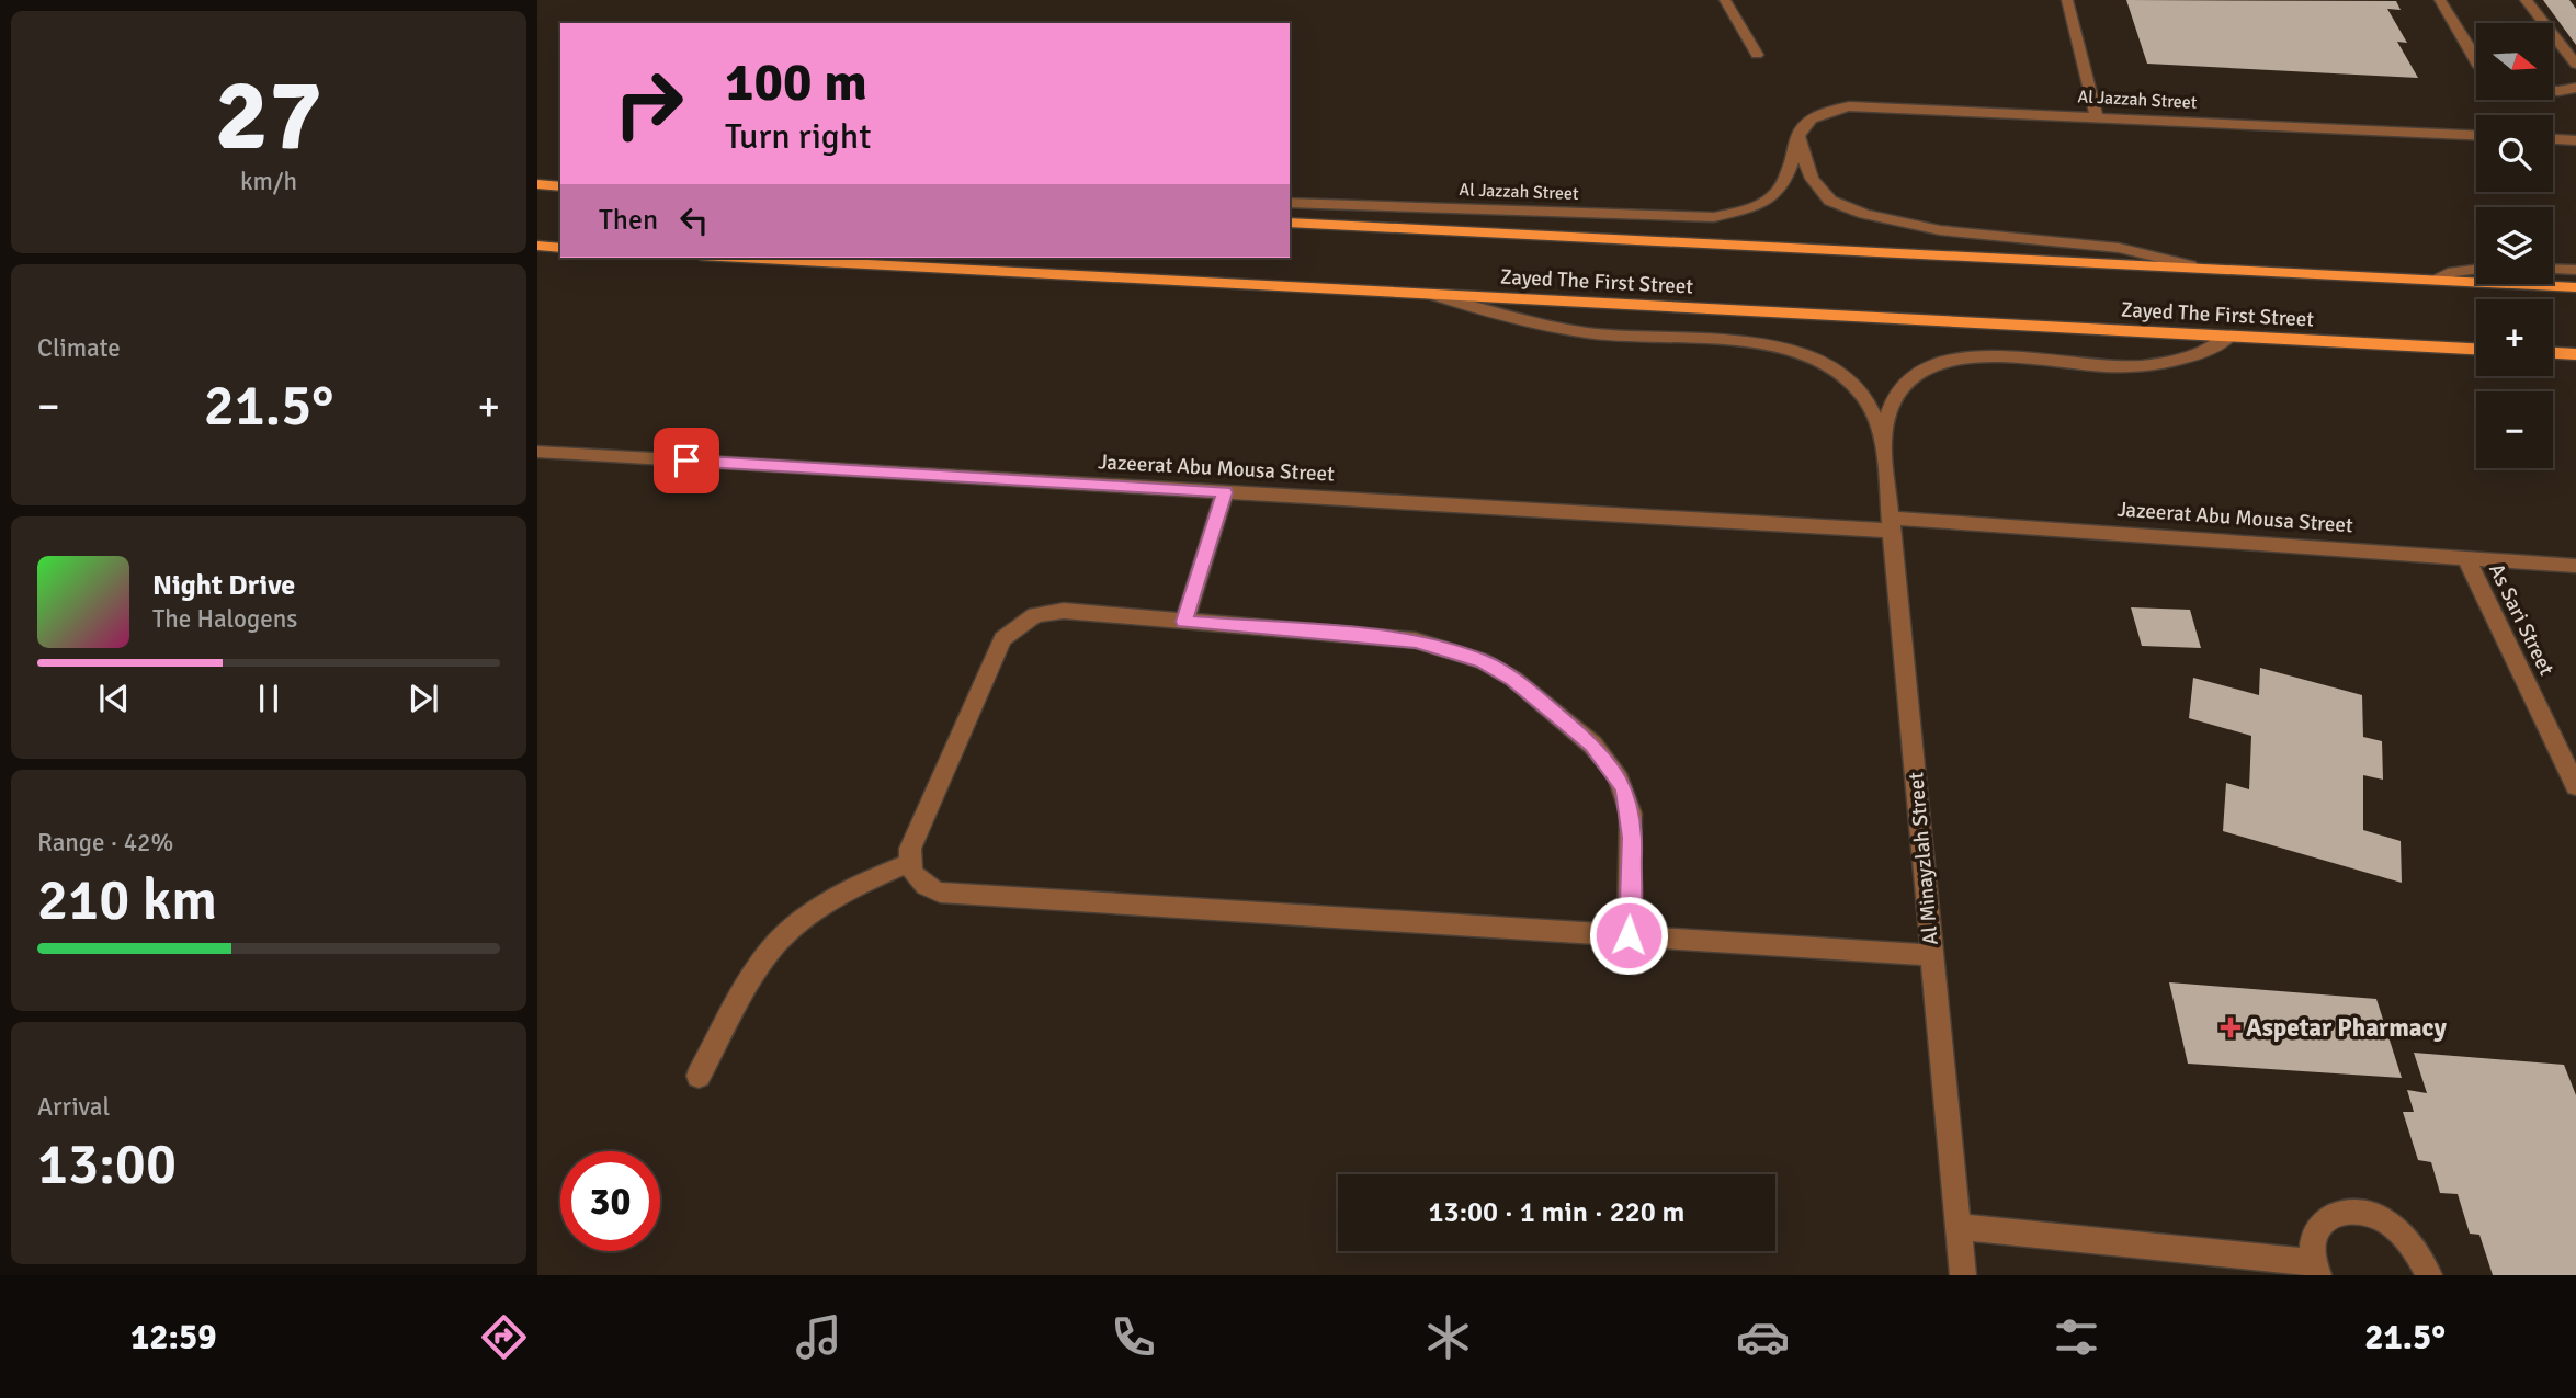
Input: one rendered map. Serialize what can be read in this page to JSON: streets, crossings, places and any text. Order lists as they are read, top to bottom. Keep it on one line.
{"streets":{"main road":["Zayed The First Street"],"street":["Al Jazzah Street","Jazeerat Abu Mousa Street","As Sari Street","Al Minayzlah Street"]},"crossings":[["Zayed The First Street","Al Minayzlah Street"],["Jazeerat Abu Mousa Street","As Sari Street"],["Jazeerat Abu Mousa Street","Al Minayzlah Street"]],"places":{"health":["Aspetar Pharmacy"]},"north":"right","page":{"tile":[["27","km/h"],"Climate",["Range · 42%","210 km"],["Arrival","13:00"]],"map_buttons":["+","−"],"turn":["100 m","Turn right"],"then":"Then","heat":["−","21.5°","+"],"song":["Night Drive","The Halogens"],"limit":"30","trip":"13:00 · 1 min · 220 m","tabs":["12:59","21.5°"]}}
